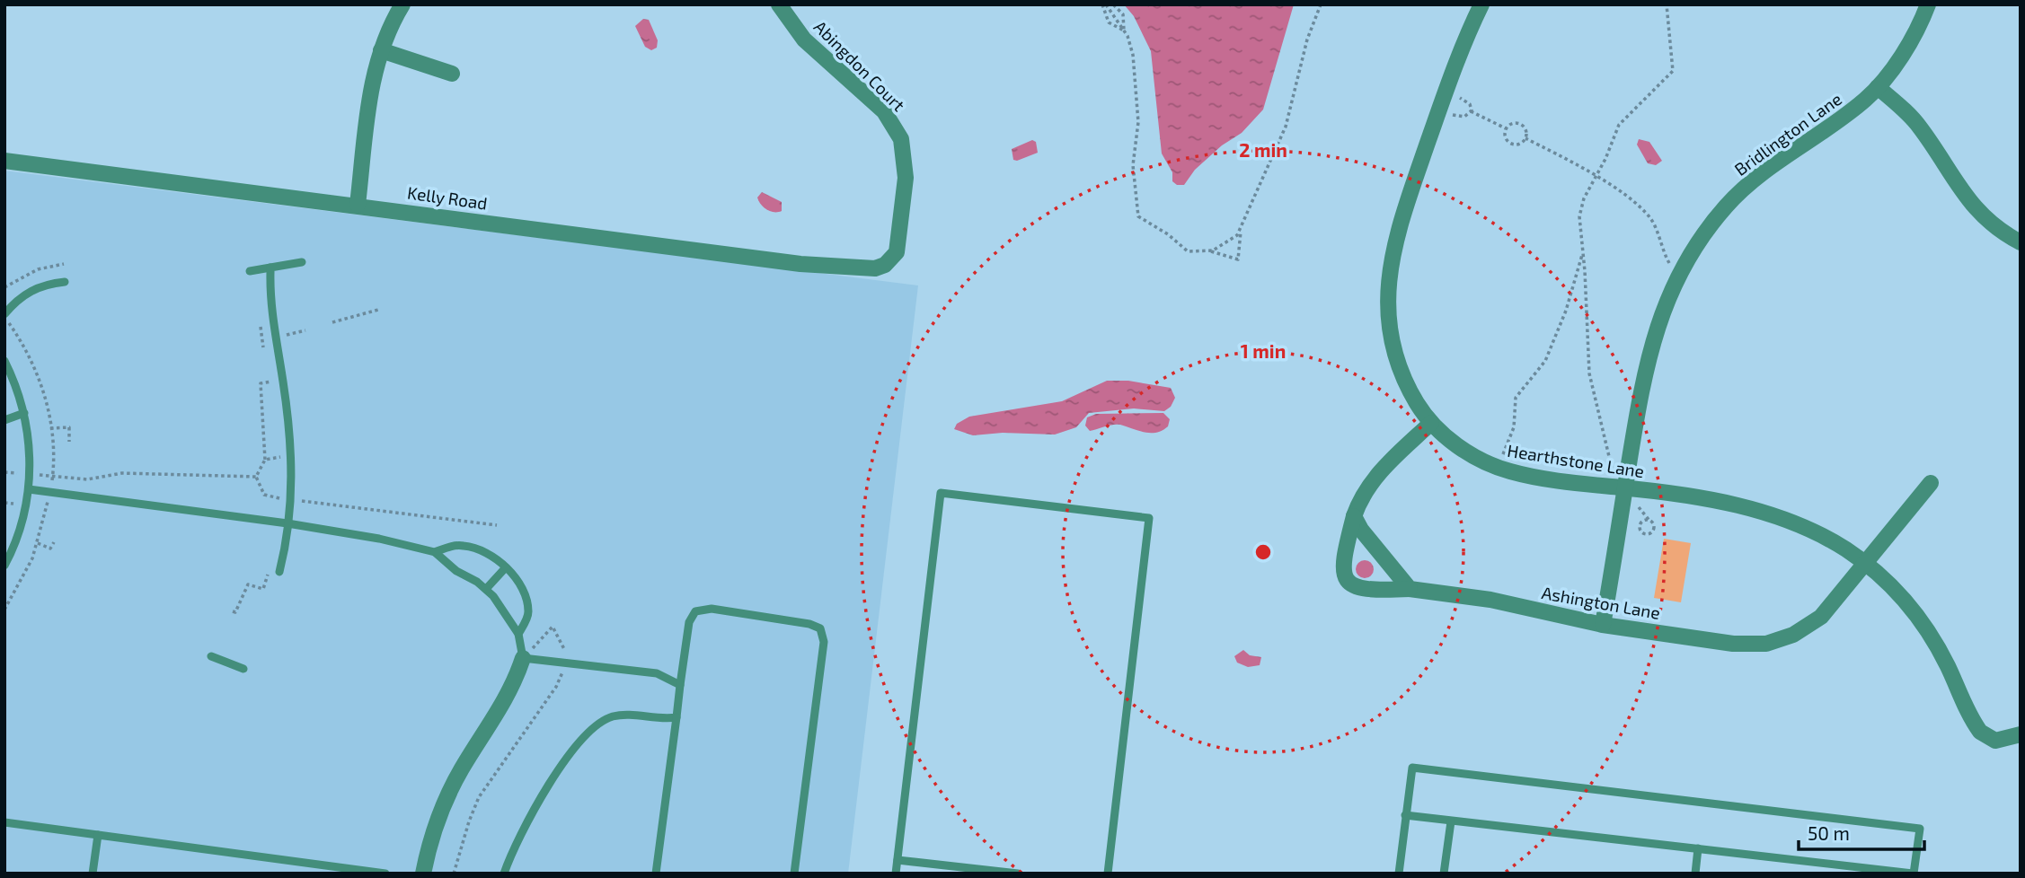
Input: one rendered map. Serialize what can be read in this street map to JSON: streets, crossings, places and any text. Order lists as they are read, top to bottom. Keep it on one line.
{"streets":{"street":["Abingdon Court","Bridlington Lane","Kelly Road","Hearthstone Lane","Ashington Lane"]},"crossings":[["Abingdon Court","Kelly Road"],["Bridlington Lane","Hearthstone Lane"],["Bridlington Lane","Ashington Lane"],["Hearthstone Lane","Ashington Lane"]],"scale_bar":"50 m","rings":["2 min","1 min"]}
